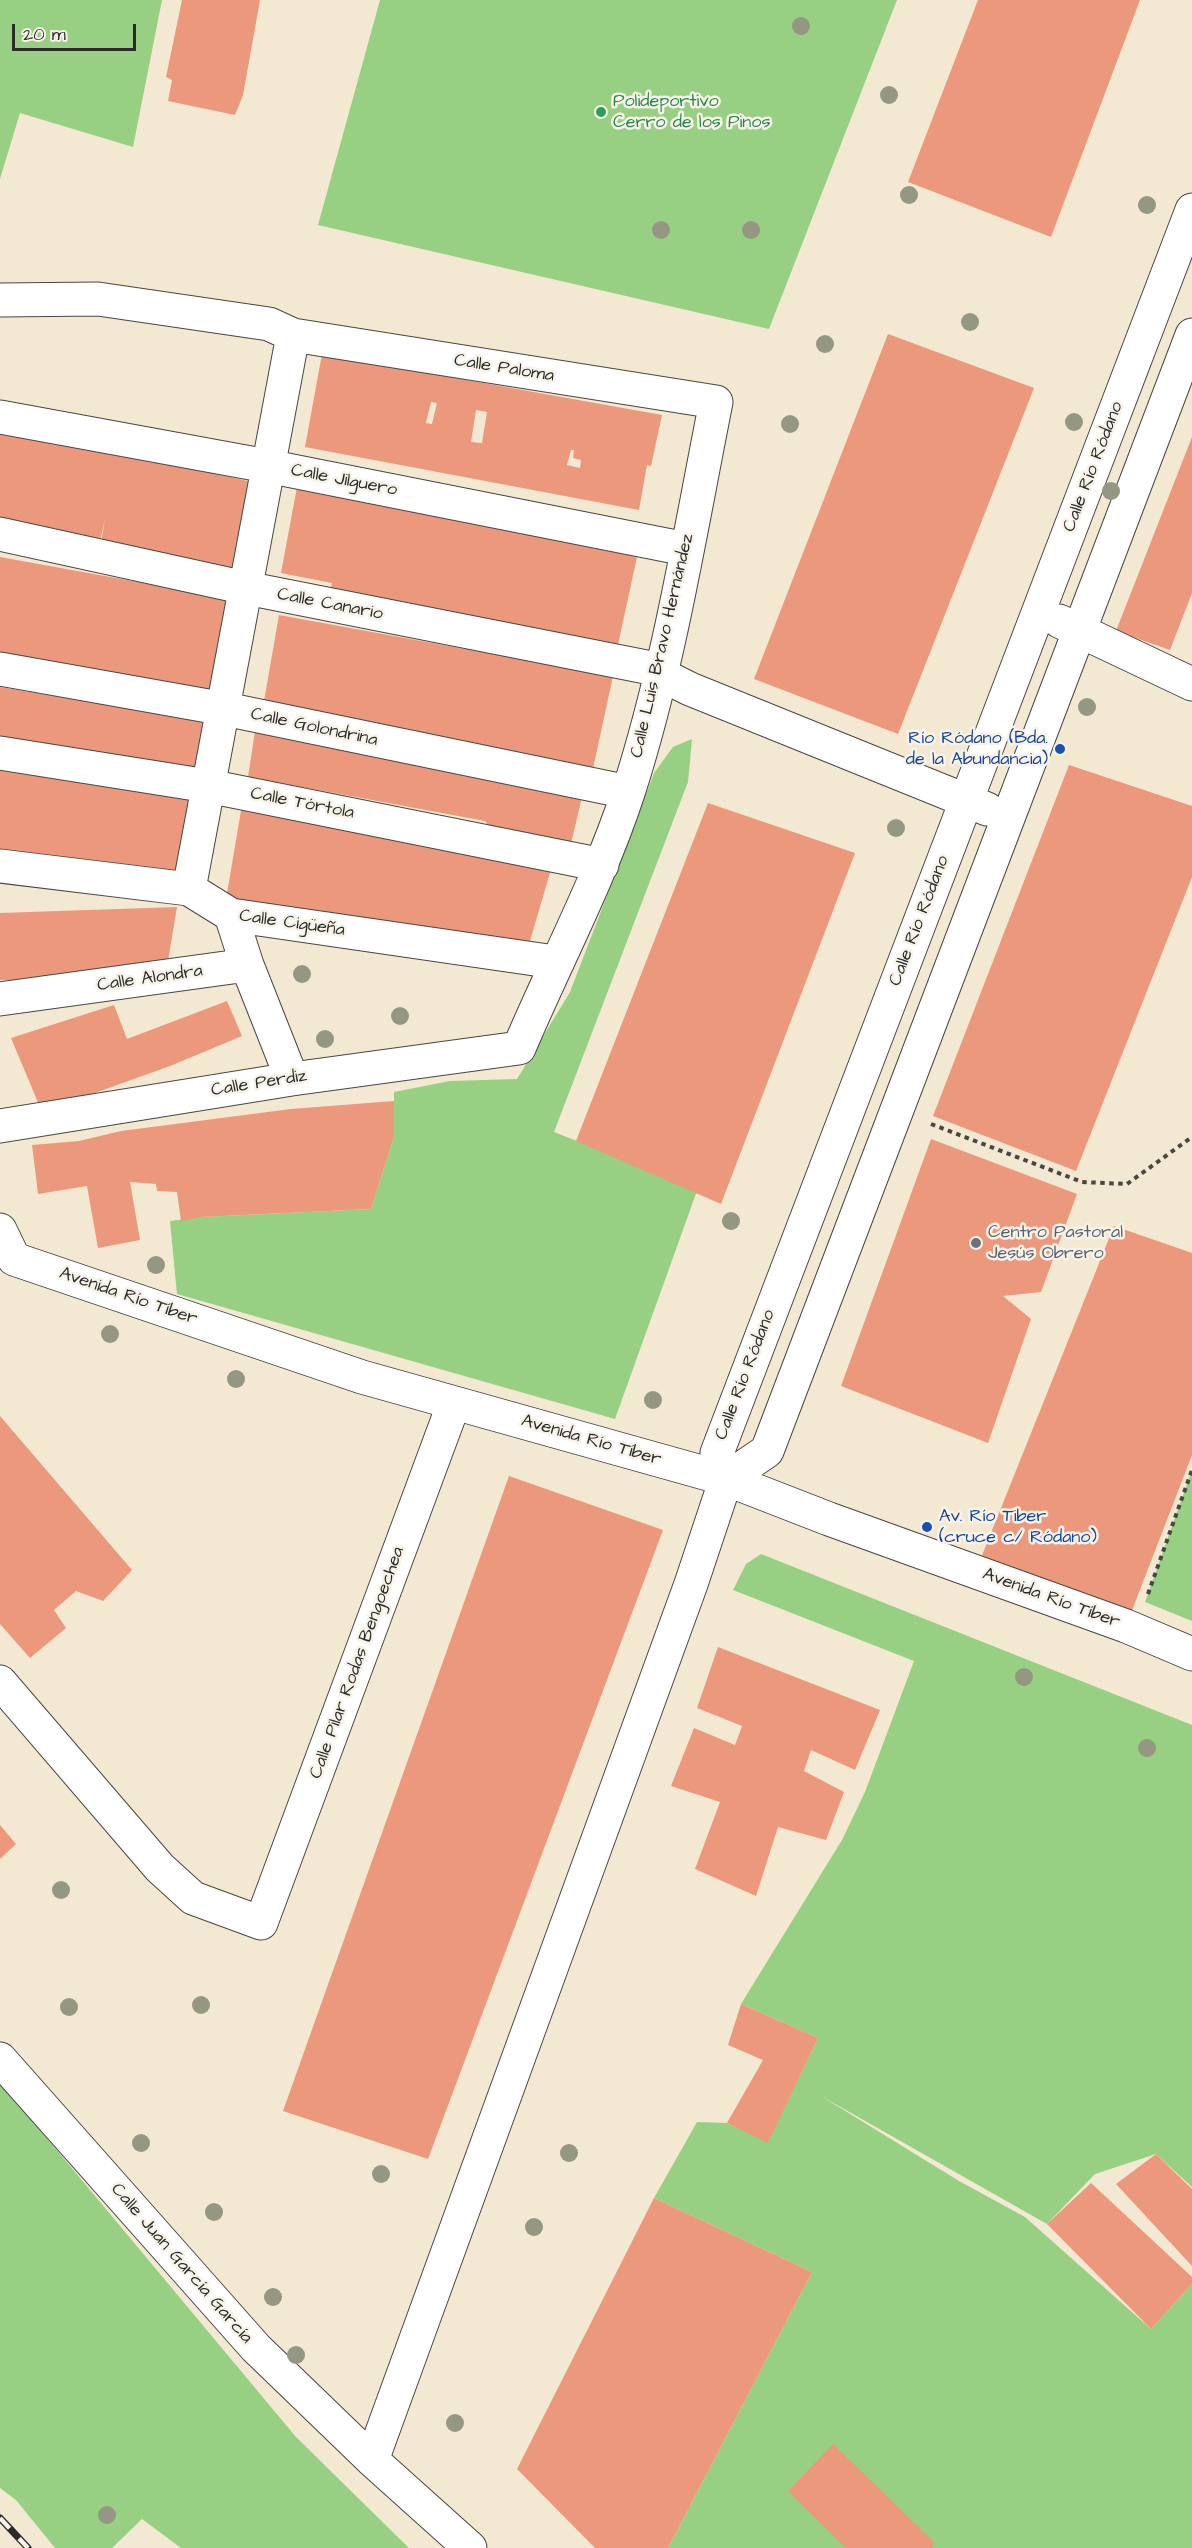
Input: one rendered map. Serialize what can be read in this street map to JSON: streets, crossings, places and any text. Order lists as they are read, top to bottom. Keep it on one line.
{"streets":{"street":["Calle Paloma","Calle Río Ródano","Calle Jilguero","Calle Canario","Calle Luis Bravo Hernández","Calle Golondrina","Calle Tórtola","Calle Cigüeña","Calle Alondra","Calle Perdiz","Avenida Río Tíber","Calle Pilar Rodas Bengoechea","Calle Juan García García"]},"crossings":[["Calle Paloma","Calle Luis Bravo Hernández"],["Calle Río Ródano","Calle Canario"],["Calle Río Ródano","Avenida Río Tíber"],["Calle Jilguero","Calle Luis Bravo Hernández"],["Calle Canario","Calle Luis Bravo Hernández"],["Calle Luis Bravo Hernández","Calle Golondrina"],["Calle Luis Bravo Hernández","Calle Tórtola"],["Calle Luis Bravo Hernández","Calle Cigüeña"],["Calle Luis Bravo Hernández","Calle Perdiz"],["Avenida Río Tíber","Calle Pilar Rodas Bengoechea"]],"places":["Polideportivo Cerro de los Pinos","Río Ródano (Bda. de la Abundancia)","Centro Pastoral Jesús Obrero","Av. Río Tiber (cruce c/ Ródano)"],"scale_bar":"20 m"}
